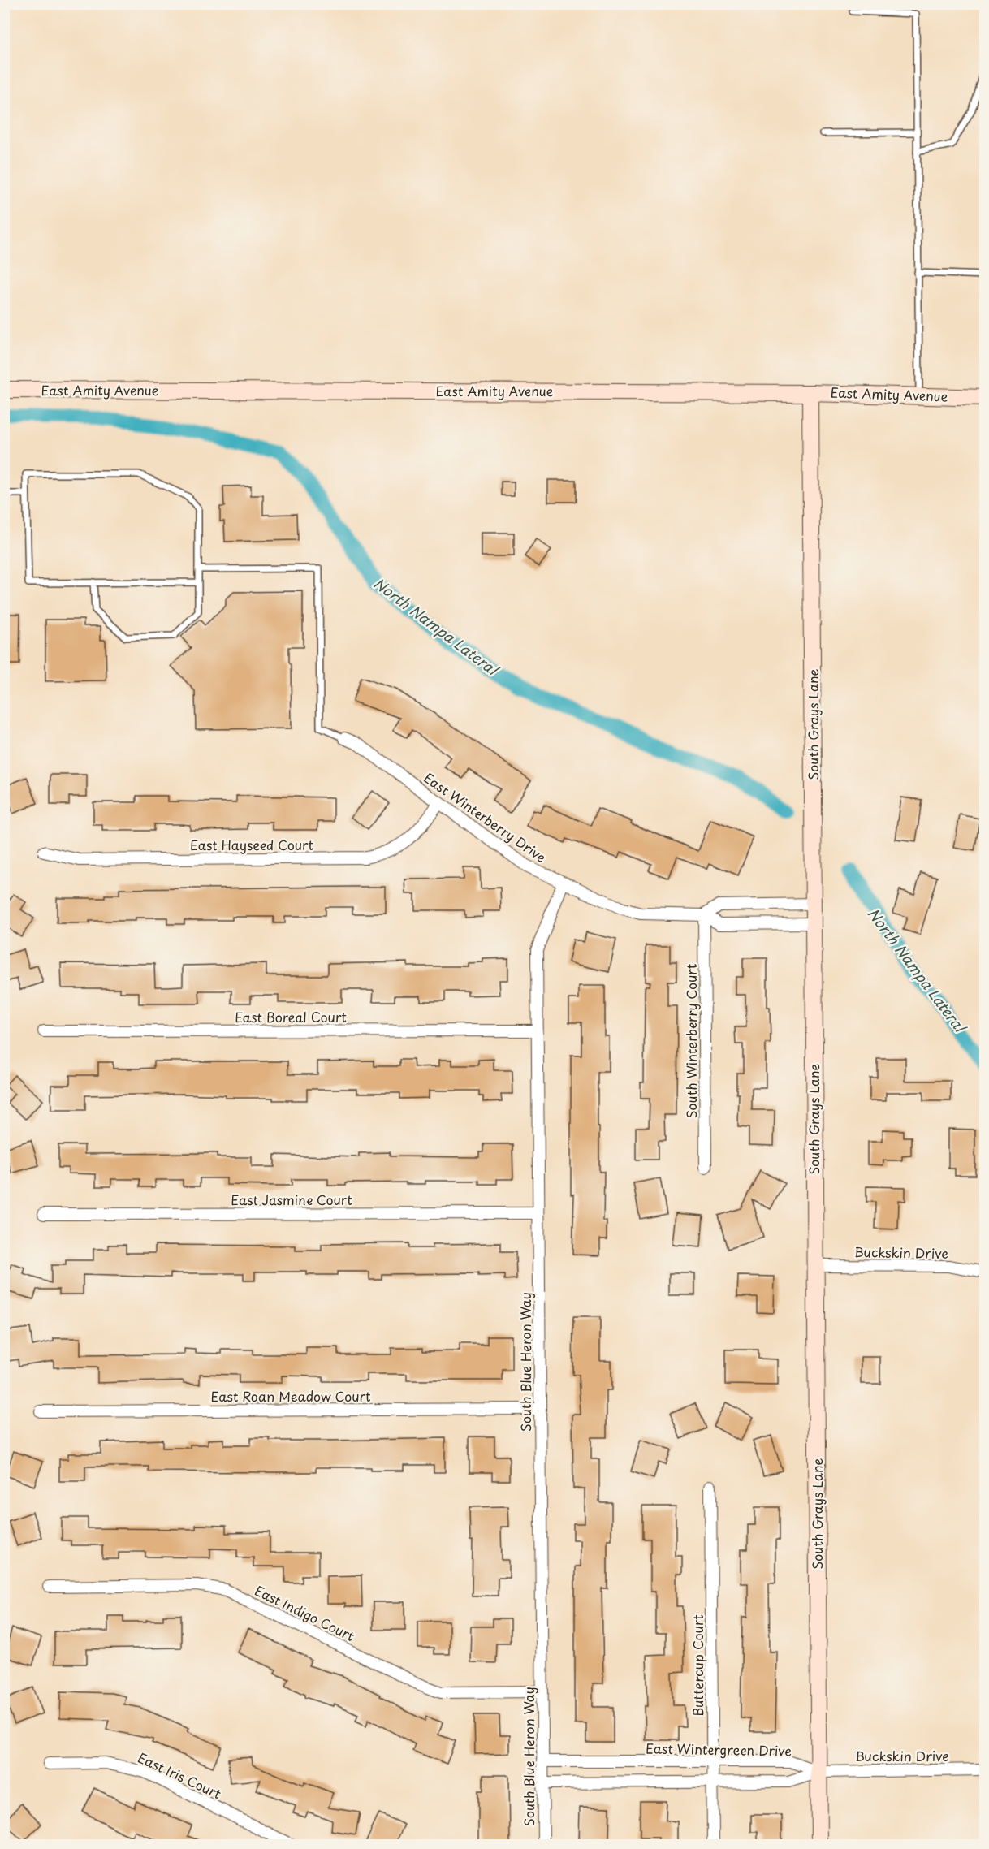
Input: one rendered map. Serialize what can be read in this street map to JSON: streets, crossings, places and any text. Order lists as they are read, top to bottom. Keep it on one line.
{"streets":{"street":["East Amity Avenue","South Grays Lane","East Winterberry Drive","East Hayseed Court","East Boreal Court","South Winterberry Court","East Jasmine Court","Buckskin Drive","South Blue Heron Way","East Roan Meadow Court","East Indigo Court","Buttercup Court","East Wintergreen Drive","East Iris Court"]},"crossings":[["East Amity Avenue","South Grays Lane"],["South Grays Lane","East Winterberry Drive"],["South Grays Lane","Buckskin Drive"],["South Grays Lane","East Wintergreen Drive"],["East Winterberry Drive","East Hayseed Court"],["East Winterberry Drive","South Winterberry Court"],["East Winterberry Drive","South Blue Heron Way"],["East Boreal Court","South Blue Heron Way"],["East Jasmine Court","South Blue Heron Way"],["Buckskin Drive","East Wintergreen Drive"],["South Blue Heron Way","East Roan Meadow Court"],["South Blue Heron Way","East Indigo Court"],["South Blue Heron Way","East Wintergreen Drive"],["Buttercup Court","East Wintergreen Drive"]],"water":["North Nampa Lateral"]}
